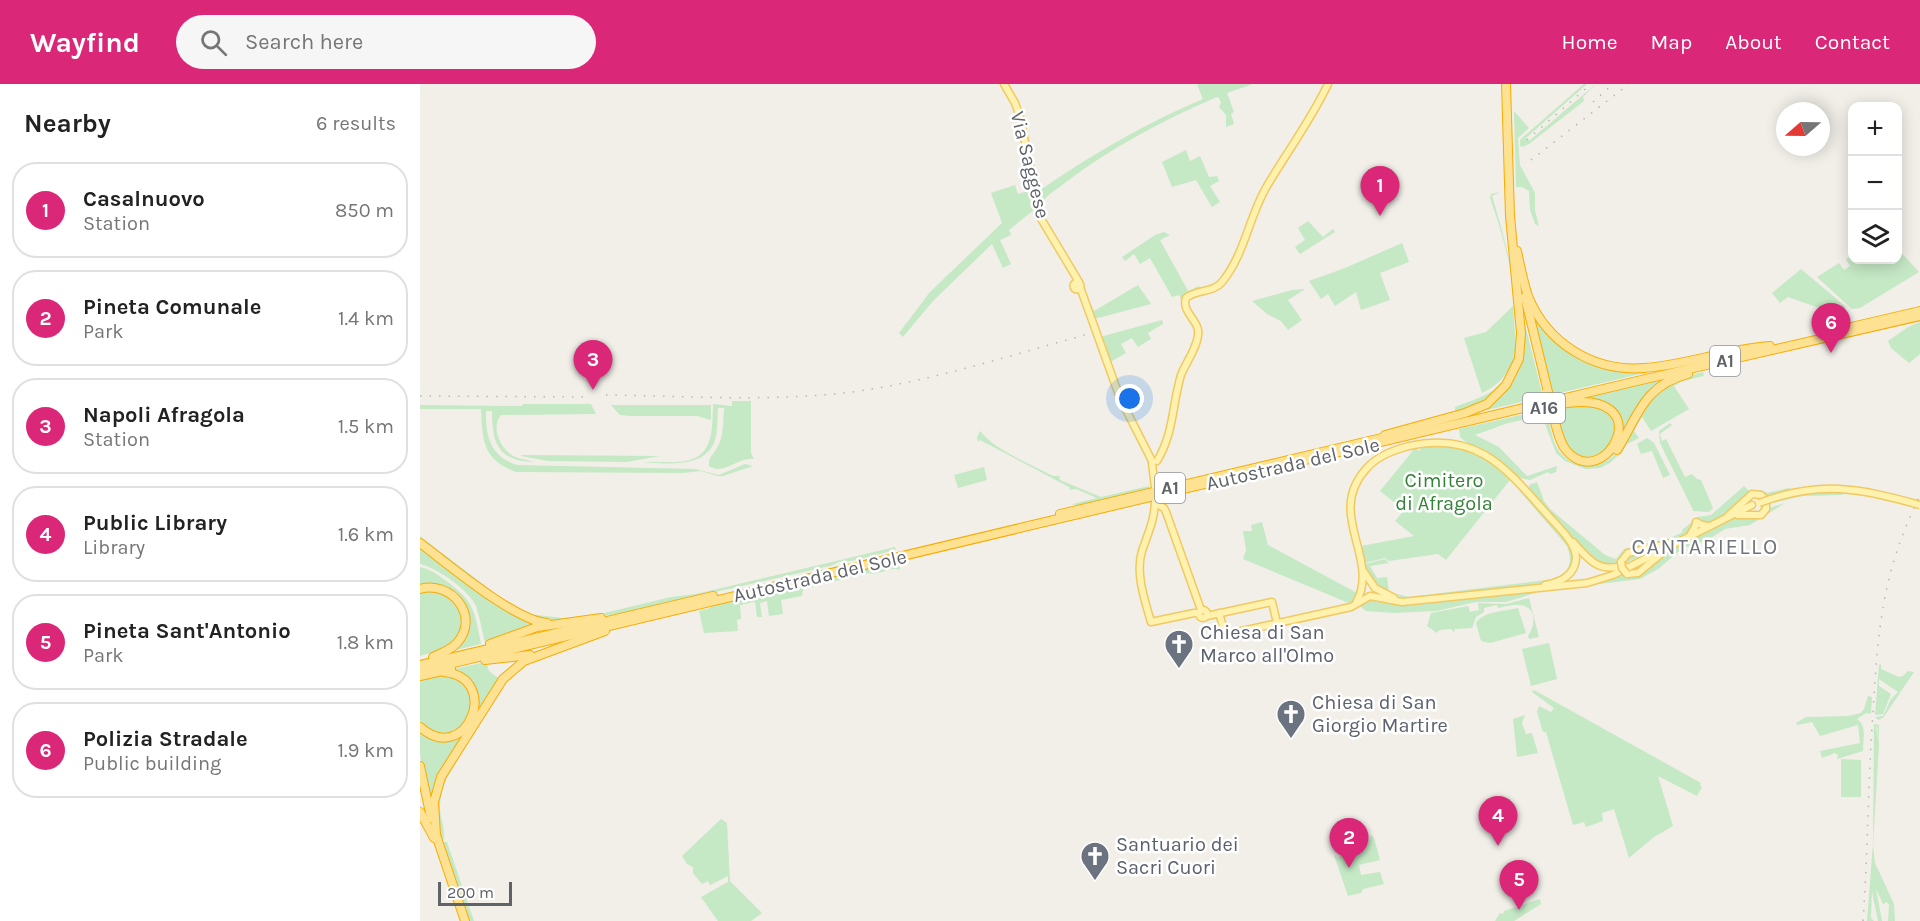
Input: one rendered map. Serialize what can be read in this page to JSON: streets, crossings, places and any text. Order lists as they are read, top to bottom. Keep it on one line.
{"streets":{"highway":["A1","A16","Autostrada del Sole"],"main road":["Via Saggese"]},"crossings":[["A16","Autostrada del Sole"]],"districts":["CANTARIELLO"],"parks":["Cimitero di Afragola"],"places":{"church":["Chiesa di San Marco all'Olmo","Chiesa di San Giorgio Martire","Santuario dei Sacri Cuori"]},"scale_bar":"200 m","north":"left","page":{"header":"Wayfind","search":"Search here","nav":["Home","Map","About","Contact"],"heading":["Nearby","6 results"],"map_buttons":["+","−"],"list":[{"mark":"1","name":"Casalnuovo","note":"Station","value":"850 m"},{"mark":"2","name":"Pineta Comunale","note":"Park","value":"1.4 km"},{"mark":"3","name":"Napoli Afragola","note":"Station","value":"1.5 km"},{"mark":"4","name":"Public Library","note":"Library","value":"1.6 km"},{"mark":"5","name":"Pineta Sant'Antonio","note":"Park","value":"1.8 km"},{"mark":"6","name":"Polizia Stradale","note":"Public building","value":"1.9 km"}],"pins":["1","6","3","4","2","5"],"scale":"200 m"}}
